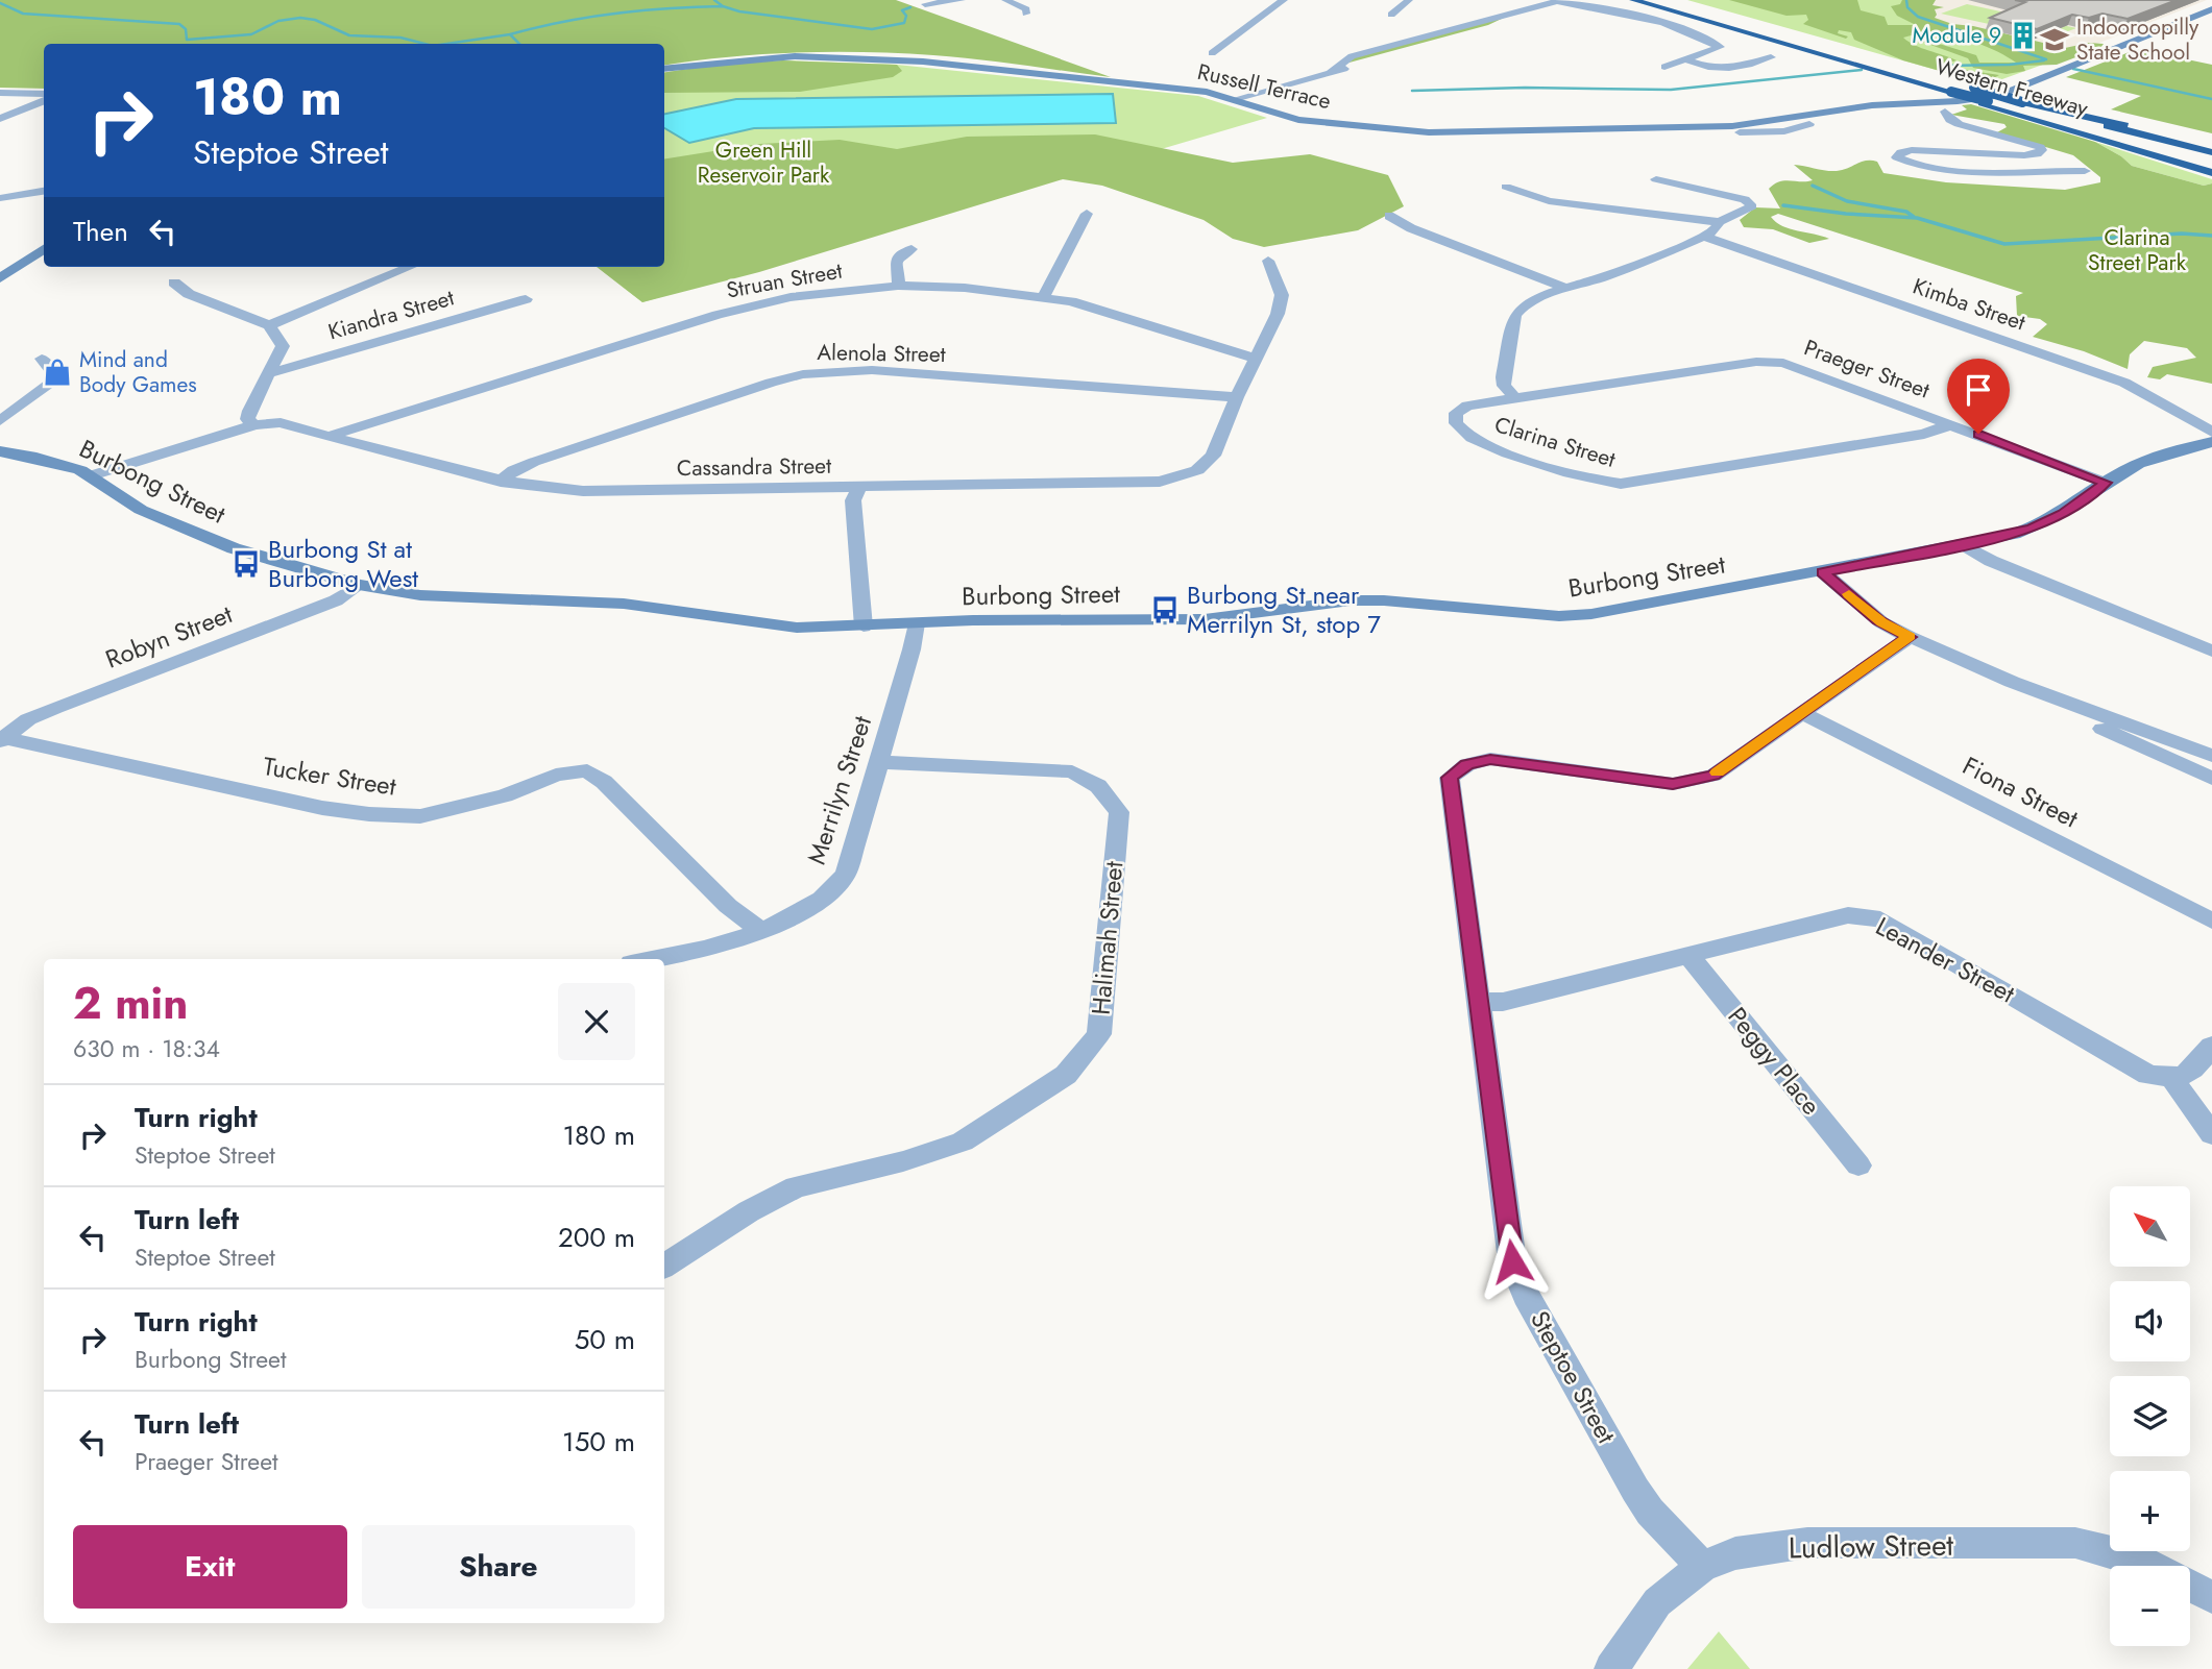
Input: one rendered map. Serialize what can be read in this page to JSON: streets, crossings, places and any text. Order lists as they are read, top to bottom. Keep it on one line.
{"streets":{"highway":["Western Freeway"],"main road":["Russell Terrace","Burbong Street"],"street":["Struan Street","Kimba Street","Kiandra Street","Alenola Street","Praeger Street","Clarina Street","Cassandra Street","Robyn Street","Tucker Street","Merrilyn Street","Fiona Street","Halimah Street","Leander Street","Peggy Place","Steptoe Street","Ludlow Street"]},"crossings":[["Russell Terrace","Western Freeway"],["Struan Street","Cassandra Street"],["Kimba Street","Clarina Street"],["Alenola Street","Cassandra Street"],["Praeger Street","Clarina Street"],["Praeger Street","Burbong Street"],["Cassandra Street","Burbong Street"],["Burbong Street","Robyn Street"],["Burbong Street","Merrilyn Street"],["Robyn Street","Tucker Street"],["Tucker Street","Merrilyn Street"],["Merrilyn Street","Halimah Street"],["Fiona Street","Steptoe Street"],["Leander Street","Peggy Place"],["Leander Street","Steptoe Street"],["Steptoe Street","Ludlow Street"]],"parks":["Green Hill Reservoir Park","Clarina Street Park"],"places":{"building":["Module 9"],"school or university":["Indooroopilly State School"],"shop":["Mind and Body Games"],"bus stop":["Burbong St at Burbong West","Burbong St near Merrilyn St, stop 7"]},"north":"top left","page":{"turn":["180 m","Steptoe Street"],"then":"Then","heading":["2 min","630 m · 18:34"],"list":[{"name":"Turn right","note":"Steptoe Street","value":"180 m"},{"name":"Turn left","note":"Steptoe Street","value":"200 m"},{"name":"Turn right","note":"Burbong Street","value":"50 m"},{"name":"Turn left","note":"Praeger Street","value":"150 m"}],"map_buttons":["+","−"],"buttons":["Exit","Share"]}}
